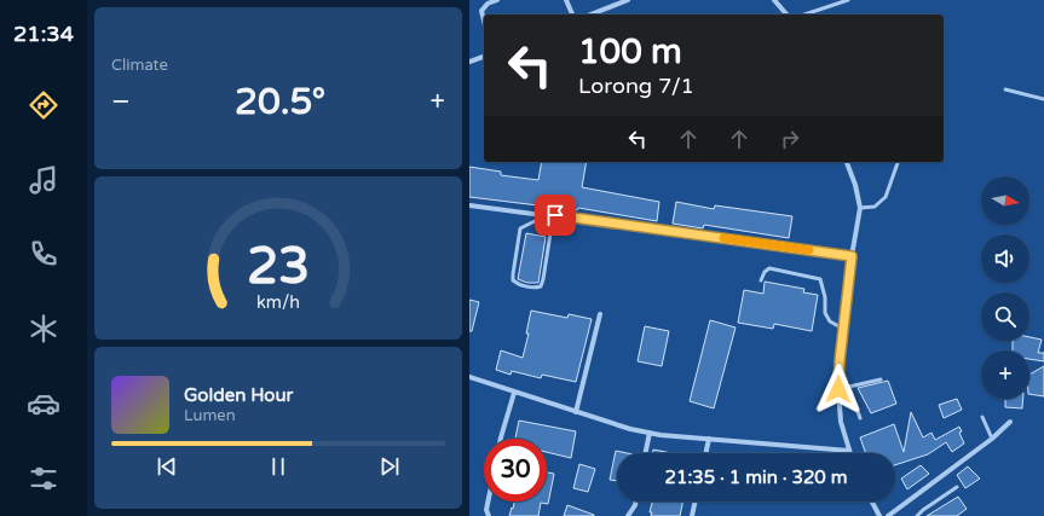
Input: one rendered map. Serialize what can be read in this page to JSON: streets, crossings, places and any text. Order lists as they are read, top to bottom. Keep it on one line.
{"north":"right","page":{"tabs":"21:34","tile":"Climate","turn":["100 m","Lorong 7/1"],"heat":["−","20.5°","+"],"map_buttons":"+","song":["Golden Hour","Lumen"],"limit":"30","trip":"21:35 · 1 min · 320 m","gauge":["23","km/h"]}}
